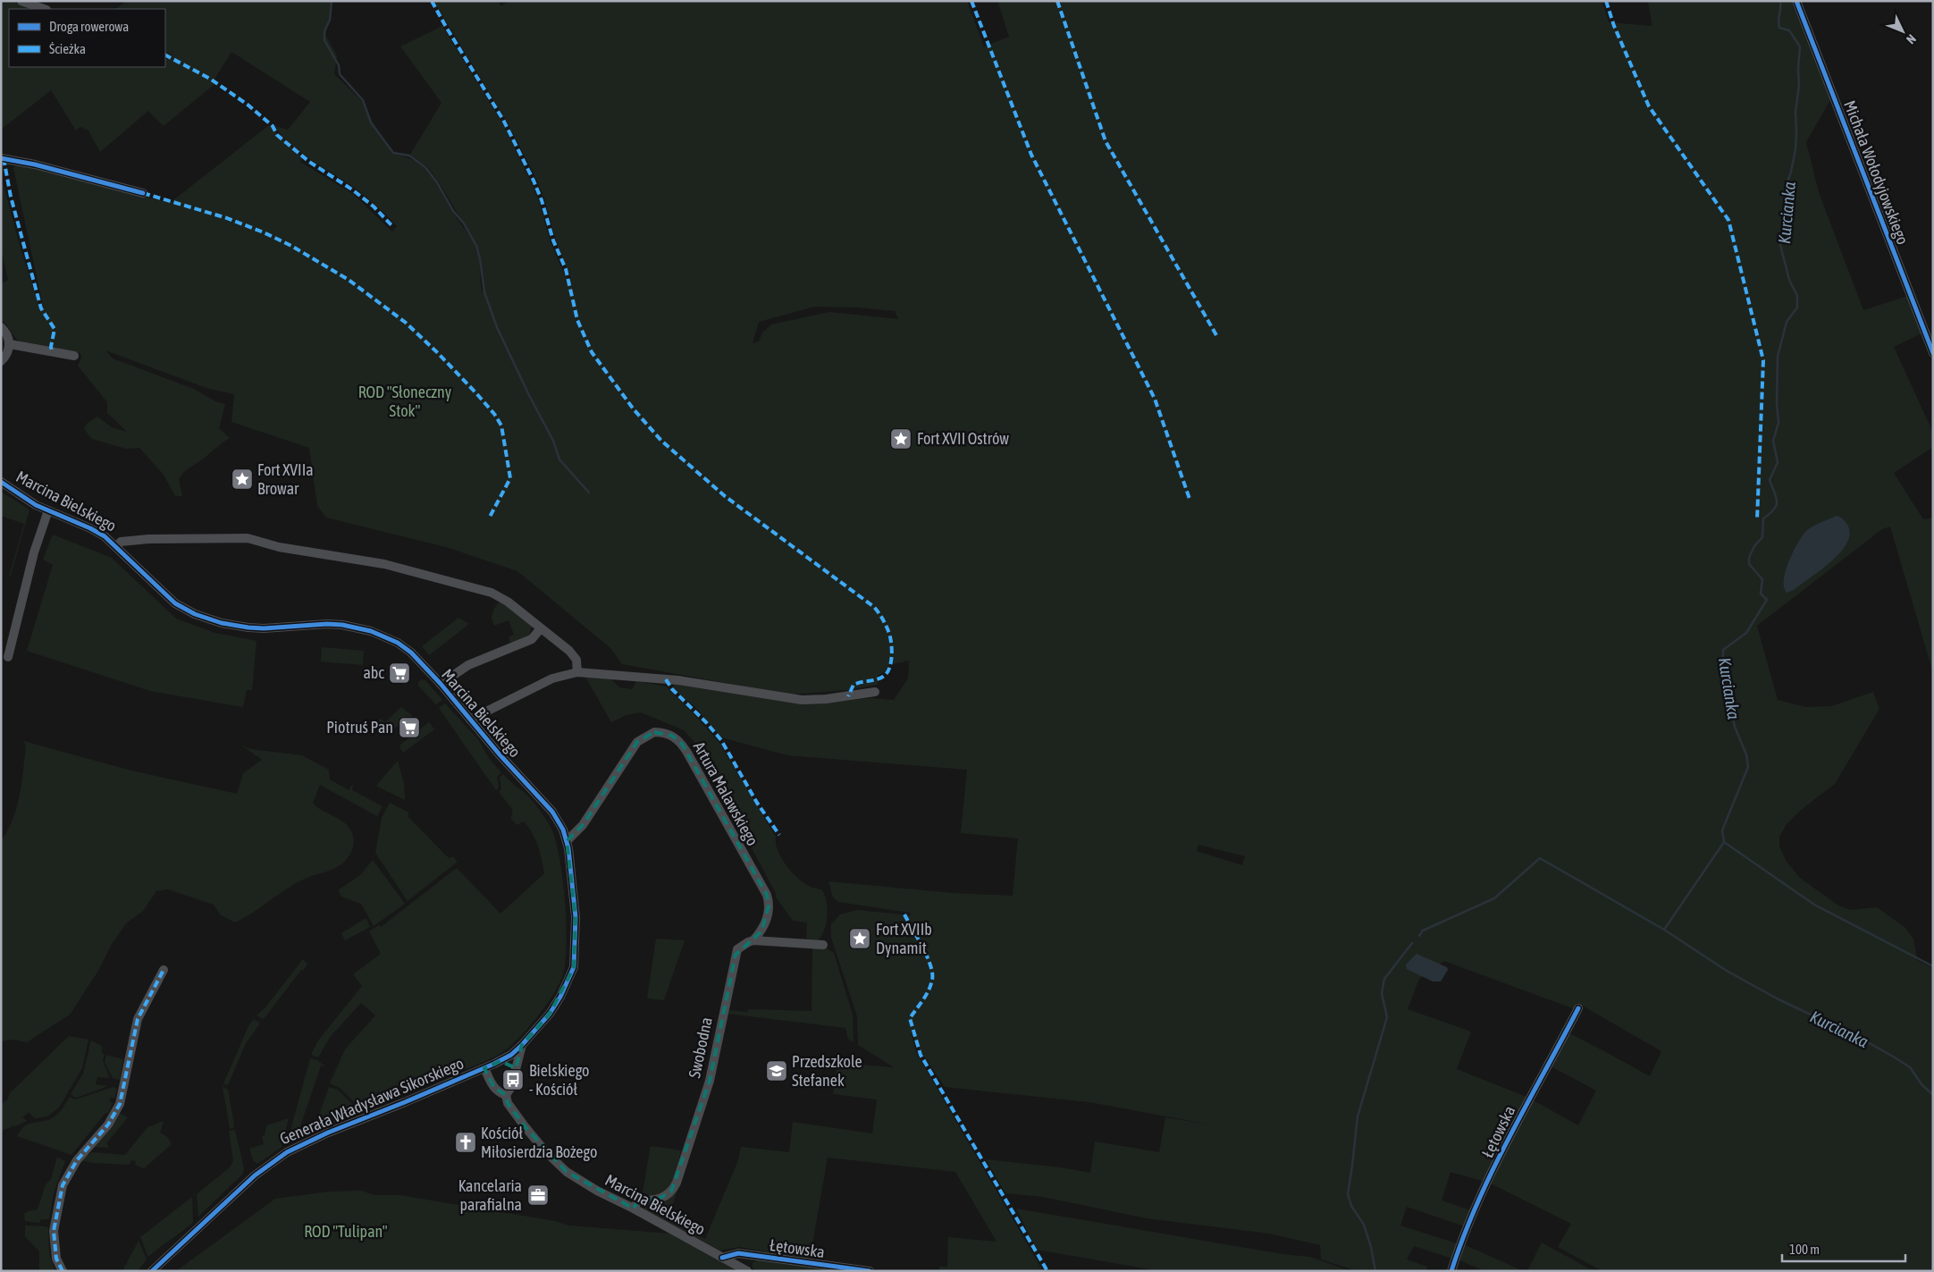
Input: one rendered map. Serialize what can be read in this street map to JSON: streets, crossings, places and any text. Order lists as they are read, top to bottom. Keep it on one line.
{"streets":{"street":["Michała Wołodyjowskiego","Marcina Bielskiego","Artura Malawskiego","Swobodna","Generała Władysława Sikorskiego","Łętowska"]},"crossings":[["Marcina Bielskiego","Artura Malawskiego"],["Marcina Bielskiego","Swobodna"],["Marcina Bielskiego","Generała Władysława Sikorskiego"],["Marcina Bielskiego","Łętowska"],["Artura Malawskiego","Swobodna"]],"water":["Kurcianka"],"parks":["ROD \"Słoneczny Stok\"","ROD \"Tulipan\""],"places":{"place":["Fort XVII Ostrów","Fort XVIIa Browar","Fort XVIIb Dynamit"],"supermarket":["abc","Piotruś Pan"],"school or university":["Przedszkole Stefanek"],"bus stop":["Bielskiego - Kościół"],"church":["Kościół Miłosierdzia Bożego"],"office":["Kancelaria parafialna"]},"legend":["Droga rowerowa","Ścieżka"],"scale_bar":"100 m","north":"bottom right"}
